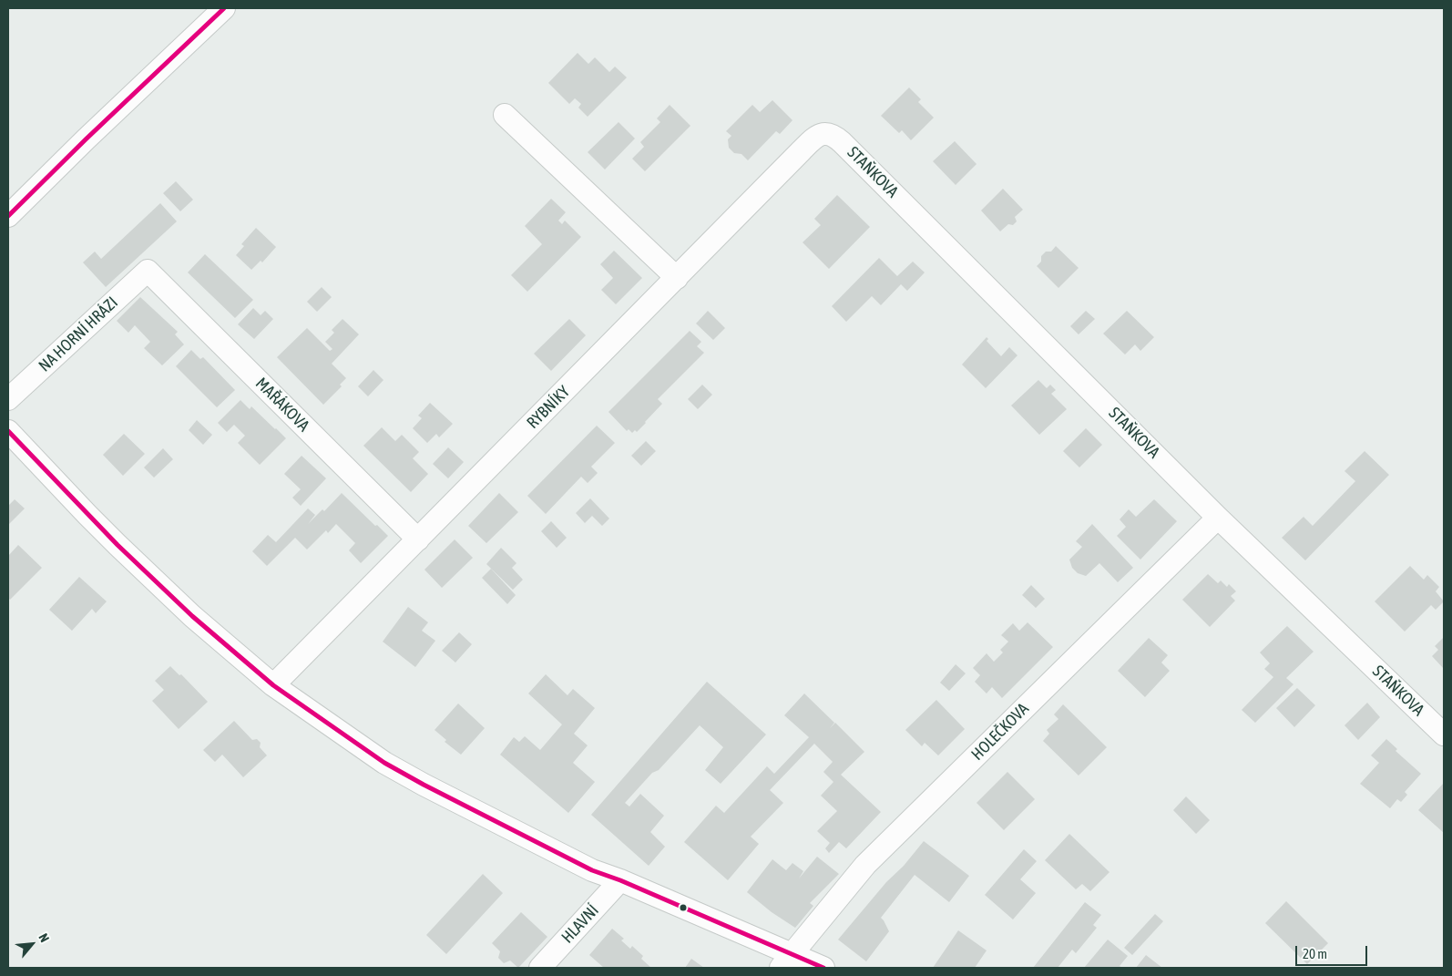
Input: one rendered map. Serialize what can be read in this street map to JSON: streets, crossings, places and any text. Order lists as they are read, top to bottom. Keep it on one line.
{"streets":{"street":["STAŇKOVA","NA HORNÍ HRÁZI","MAŘÁKOVA","RYBNÍKY","HOLEČKOVA","HLAVNÍ"]},"crossings":[["STAŇKOVA","RYBNÍKY"],["STAŇKOVA","HOLEČKOVA"],["NA HORNÍ HRÁZI","MAŘÁKOVA"],["MAŘÁKOVA","RYBNÍKY"]],"scale_bar":"20 m","north":"top right"}
